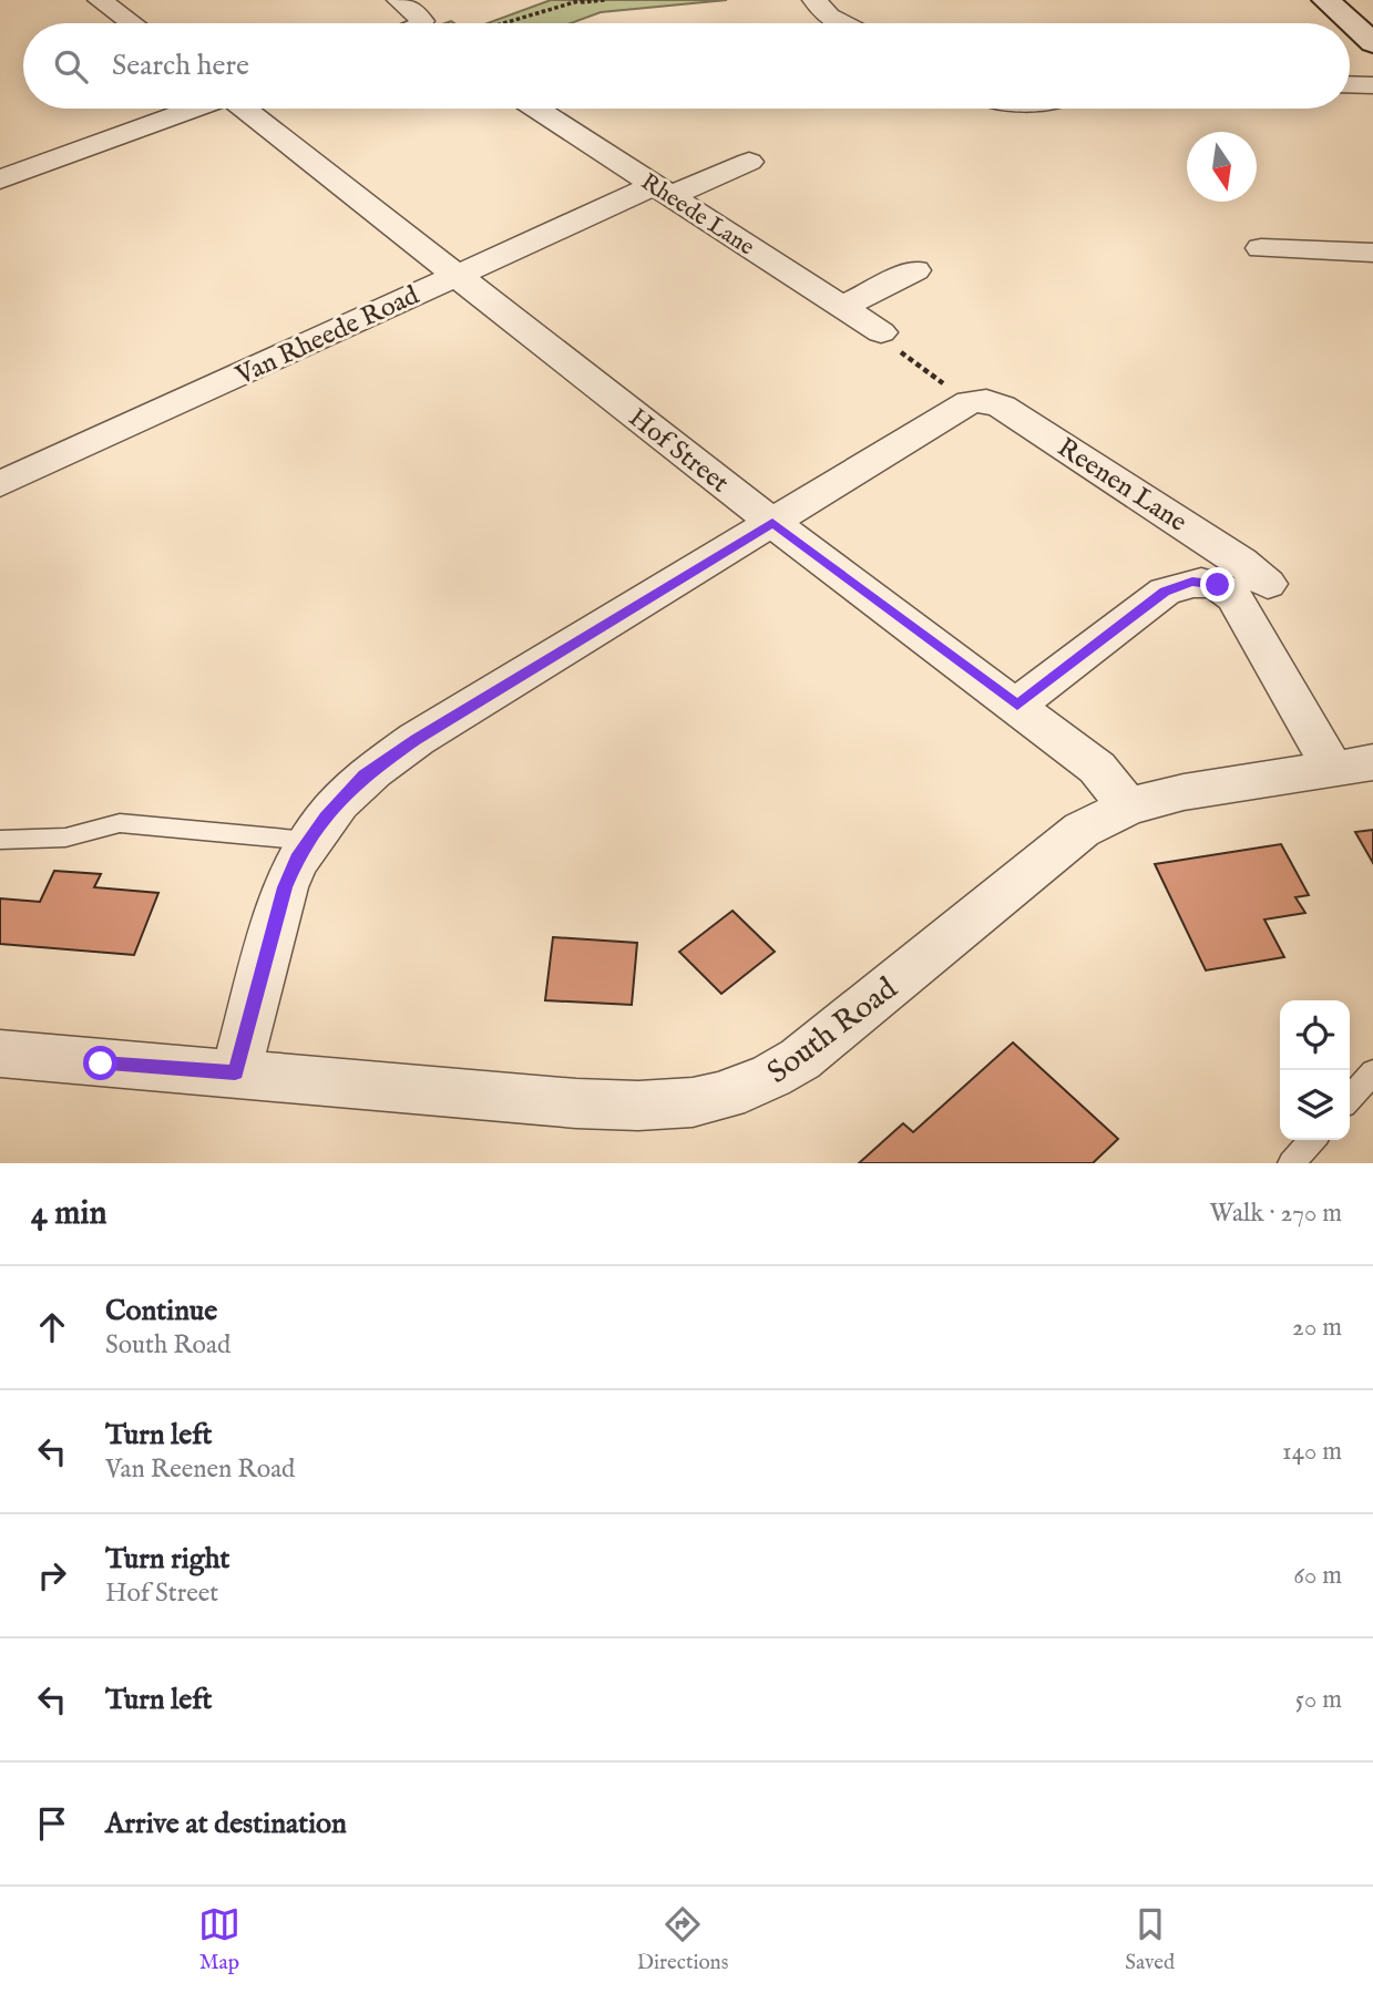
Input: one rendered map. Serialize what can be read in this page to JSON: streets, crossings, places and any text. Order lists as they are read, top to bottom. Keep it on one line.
{"streets":{"street":["Rheede Lane","Van Rheede Road","Hof Street","Reenen Lane","South Road"]},"crossings":[["Rheede Lane","Van Rheede Road"],["Van Rheede Road","Hof Street"],["Hof Street","South Road"]],"north":"bottom","page":{"search":"Search here","heading":["4 min","Walk · 270 m"],"list":[["Continue","South Road","20 m"],["Turn left","Van Reenen Road","140 m"],["Turn right","Hof Street","60 m"],["Turn left","50 m"],"Arrive at destination"],"nav":["Map","Directions","Saved"]}}
